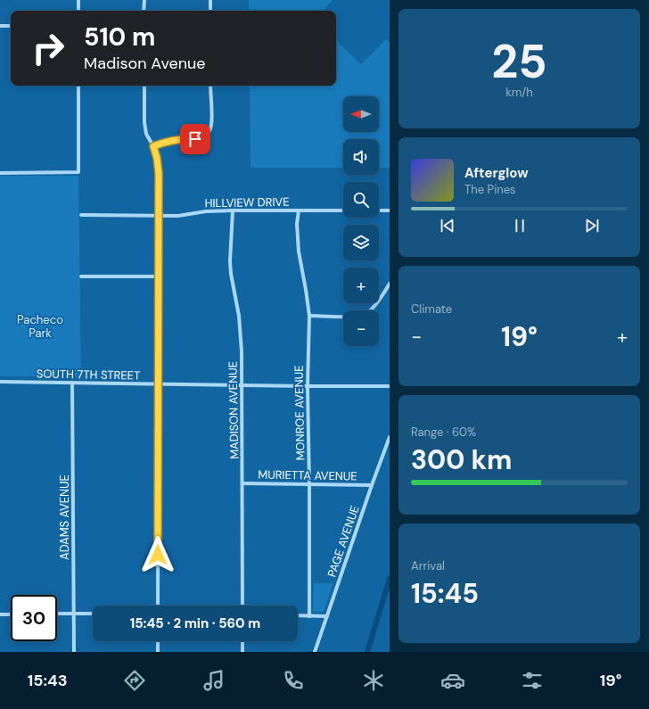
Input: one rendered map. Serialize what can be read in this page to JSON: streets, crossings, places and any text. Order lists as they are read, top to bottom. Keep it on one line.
{"streets":{"street":["HILLVIEW DRIVE","SOUTH 7TH STREET","MADISON AVENUE","MONROE AVENUE","MURIETTA AVENUE","ADAMS AVENUE","PAGE AVENUE"]},"crossings":[["HILLVIEW DRIVE","MADISON AVENUE"],["HILLVIEW DRIVE","MONROE AVENUE"],["SOUTH 7TH STREET","MADISON AVENUE"],["SOUTH 7TH STREET","MONROE AVENUE"],["SOUTH 7TH STREET","ADAMS AVENUE"],["MADISON AVENUE","MURIETTA AVENUE"],["MONROE AVENUE","MURIETTA AVENUE"],["MURIETTA AVENUE","PAGE AVENUE"]],"parks":["Pacheco Park"],"north":"left","page":{"tile":[["25","km/h"],"Climate",["Range · 60%","300 km"],["Arrival","15:45"]],"turn":["510 m","Madison Avenue"],"map_buttons":["+","−"],"song":["Afterglow","The Pines"],"heat":["−","19°","+"],"limit":"30","trip":"15:45 · 2 min · 560 m","tabs":["15:43","19°"]}}
